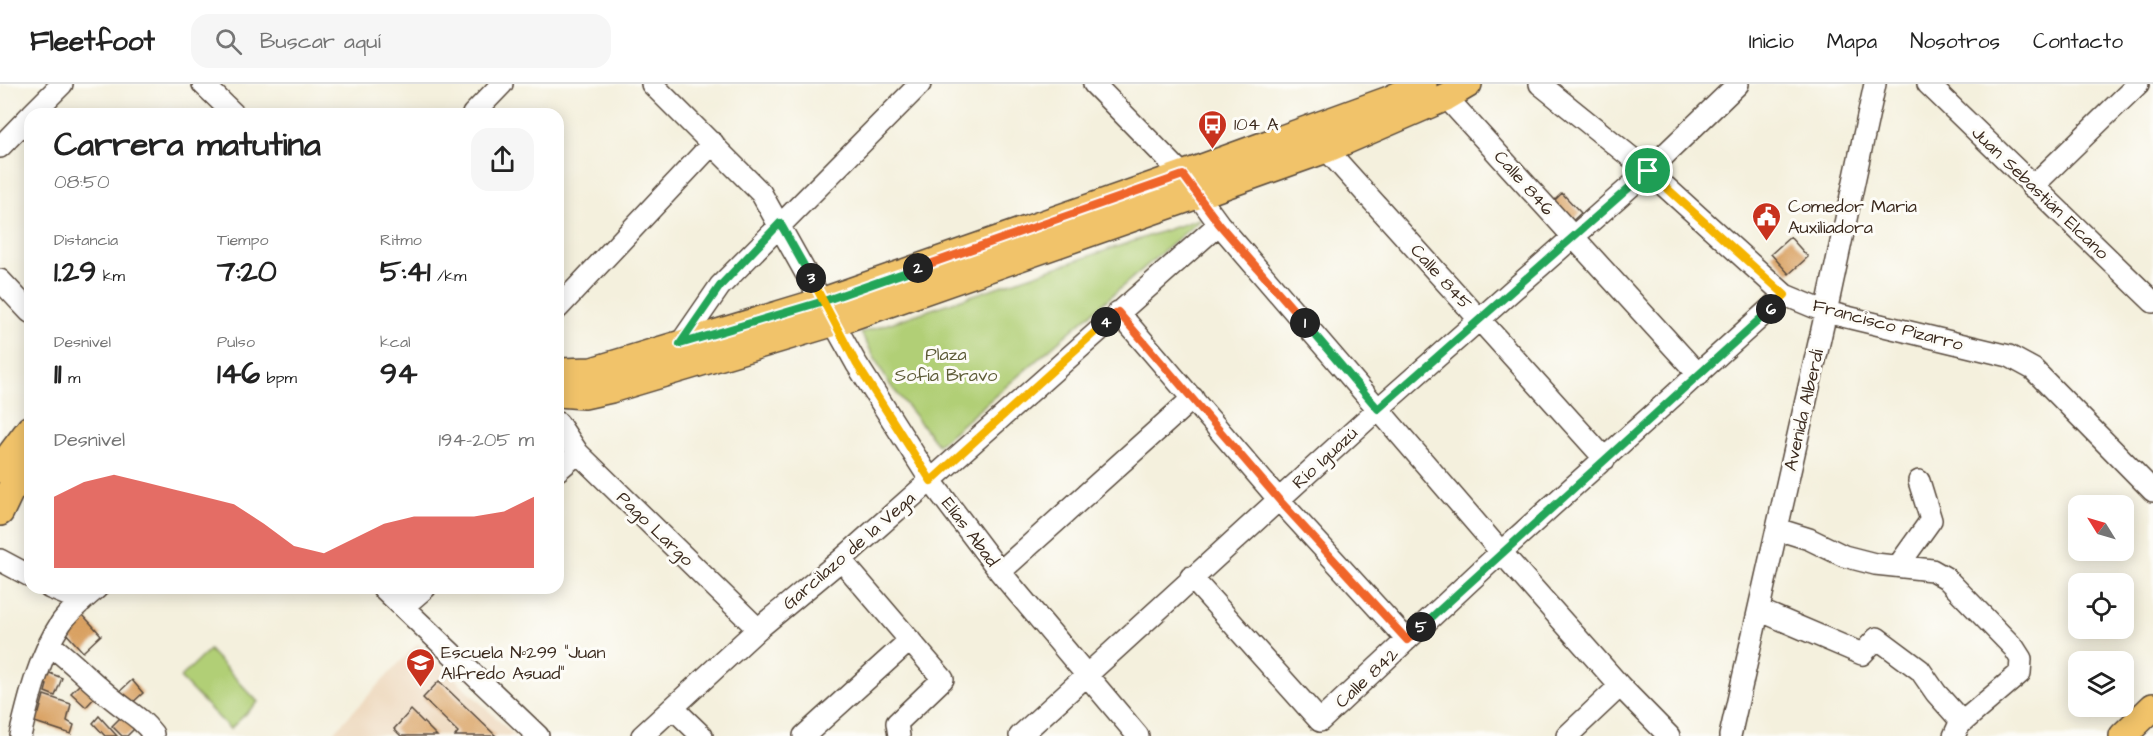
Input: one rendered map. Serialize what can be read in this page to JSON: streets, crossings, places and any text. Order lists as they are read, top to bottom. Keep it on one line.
{"streets":{"street":["Calle 846","Juan Sebastián Elcano","Calle 845","Francisco Pizarro","Avenida Alberdi","Río Iguazú","Pago Largo","Elías Abad","Garcilazo de la Vega","Calle 842"]},"crossings":[["Calle 846","Río Iguazú"],["Calle 846","Calle 842"],["Calle 845","Río Iguazú"],["Calle 845","Calle 842"],["Francisco Pizarro","Avenida Alberdi"],["Francisco Pizarro","Río Iguazú"],["Francisco Pizarro","Calle 842"],["Río Iguazú","Elías Abad"],["Río Iguazú","Calle 842"],["Pago Largo","Garcilazo de la Vega"],["Elías Abad","Garcilazo de la Vega"]],"parks":["Plaza Sofía Bravo"],"places":{"bus stop":["104 A"],"public building":["Comedor Maria Auxiliadora"],"school or university":["Escuela Nº299 \"Juan Alfredo Asuad\""]},"north":"top left","page":{"header":"Fleetfoot","search":"Buscar aquí","nav":["Inicio","Mapa","Nosotros","Contacto"],"heading":["Carrera matutina","08:50"],"stats":[["Distancia","1.29 km"],["Tiempo","7:20"],["Ritmo","5:41 /km"],["Desnivel","11 m"],["Pulso","146 bpm"],["kcal","94"]],"pins":["2","3","6","4","1","5"],"chart":["Desnivel","194–205 m"]}}
